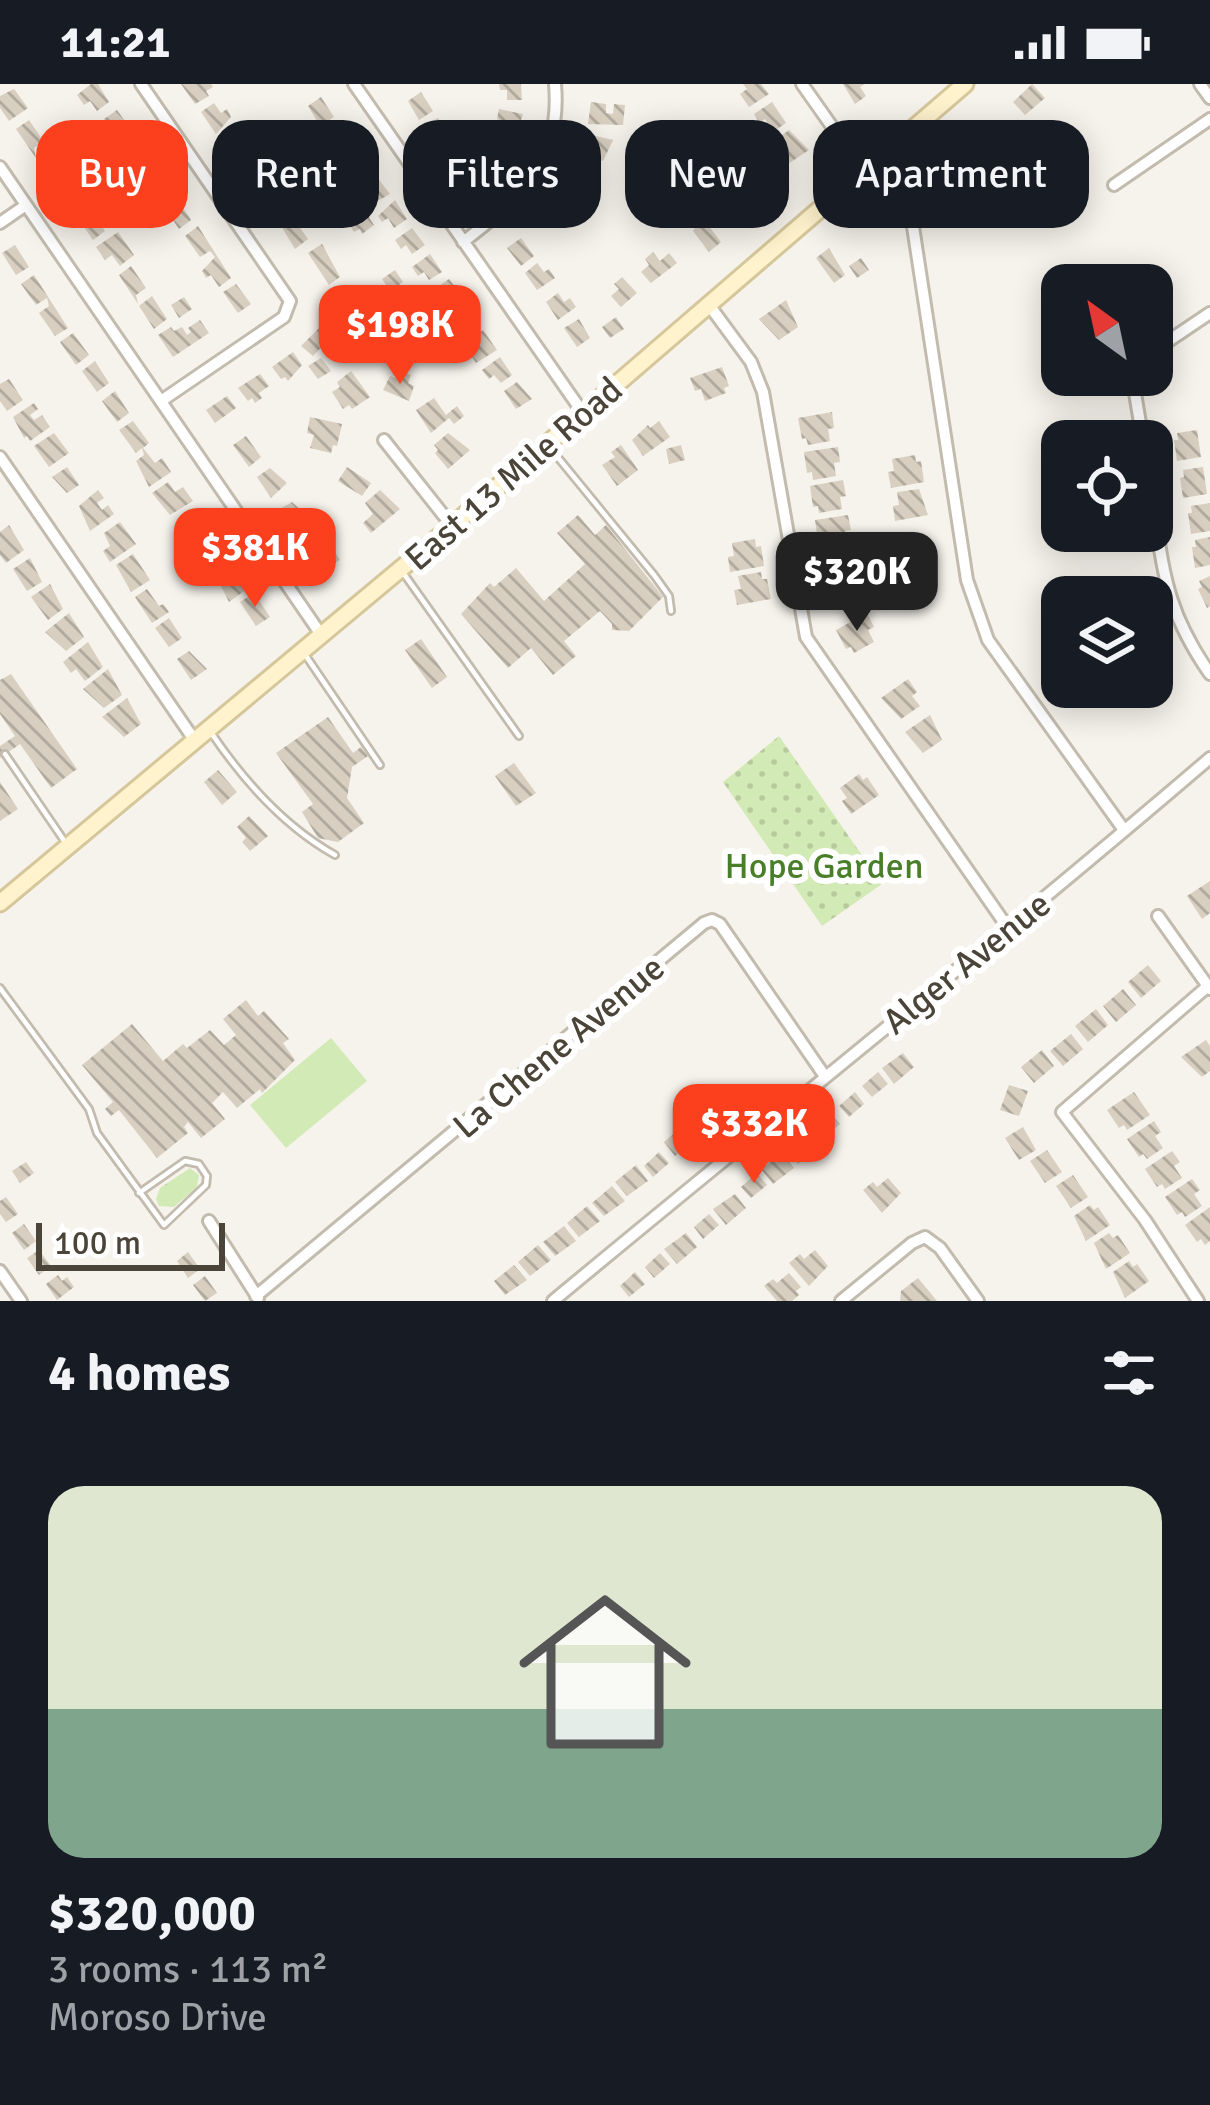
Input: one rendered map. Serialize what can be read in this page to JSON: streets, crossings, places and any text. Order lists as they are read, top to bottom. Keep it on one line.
{"streets":{"main road":["East 13 Mile Road"],"street":["Alger Avenue","La Chene Avenue"]},"crossings":[["Alger Avenue","La Chene Avenue"]],"parks":["Hope Garden"],"scale_bar":"100 m","north":"top left","page":{"status":"11:21","chip":["Buy","Rent","Filters","New","Apartment"],"price":["$198K","$381K","$320K","$332K"],"scale":"100 m","heading":"4 homes","list":[{"name":"$320,000","note":"3 rooms · 113 m² · Moroso Drive"}]}}
